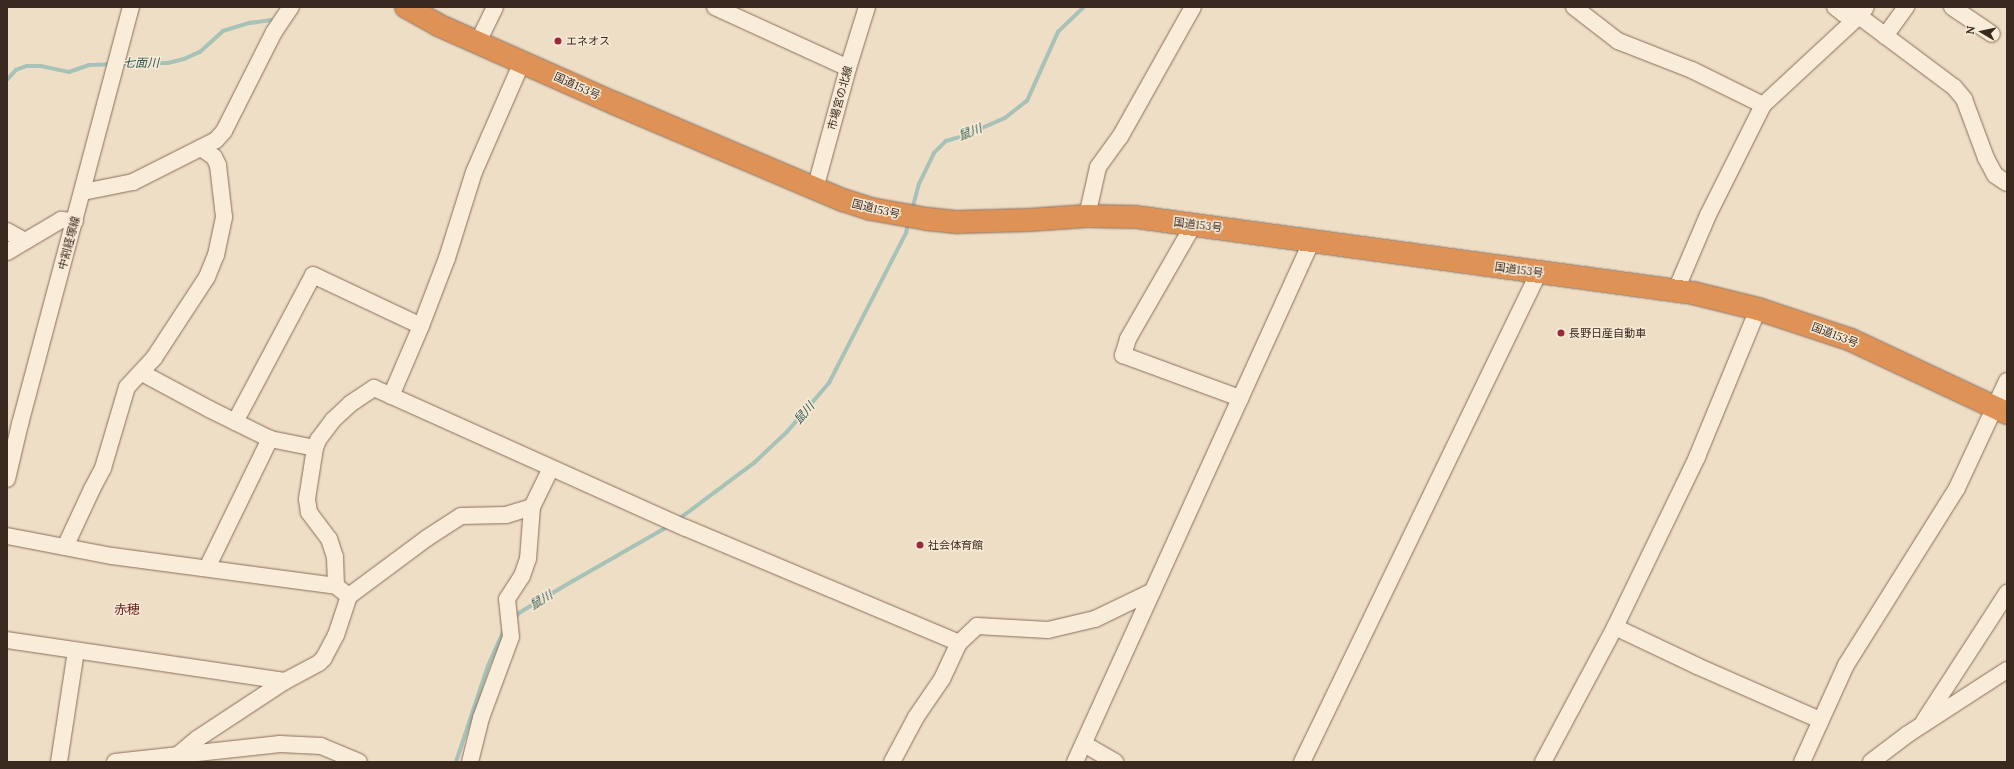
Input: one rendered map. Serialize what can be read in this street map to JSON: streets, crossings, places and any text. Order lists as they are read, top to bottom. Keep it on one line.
{"streets":{"highway":["国道153号"],"street":["市場宮の北線","中割経塚線"]},"crossings":[["国道153号","市場宮の北線"]],"districts":["赤穂"],"water":["七面川","鼠川"],"places":["エネオス","長野日産自動車","社会体育館"],"north":"left"}
